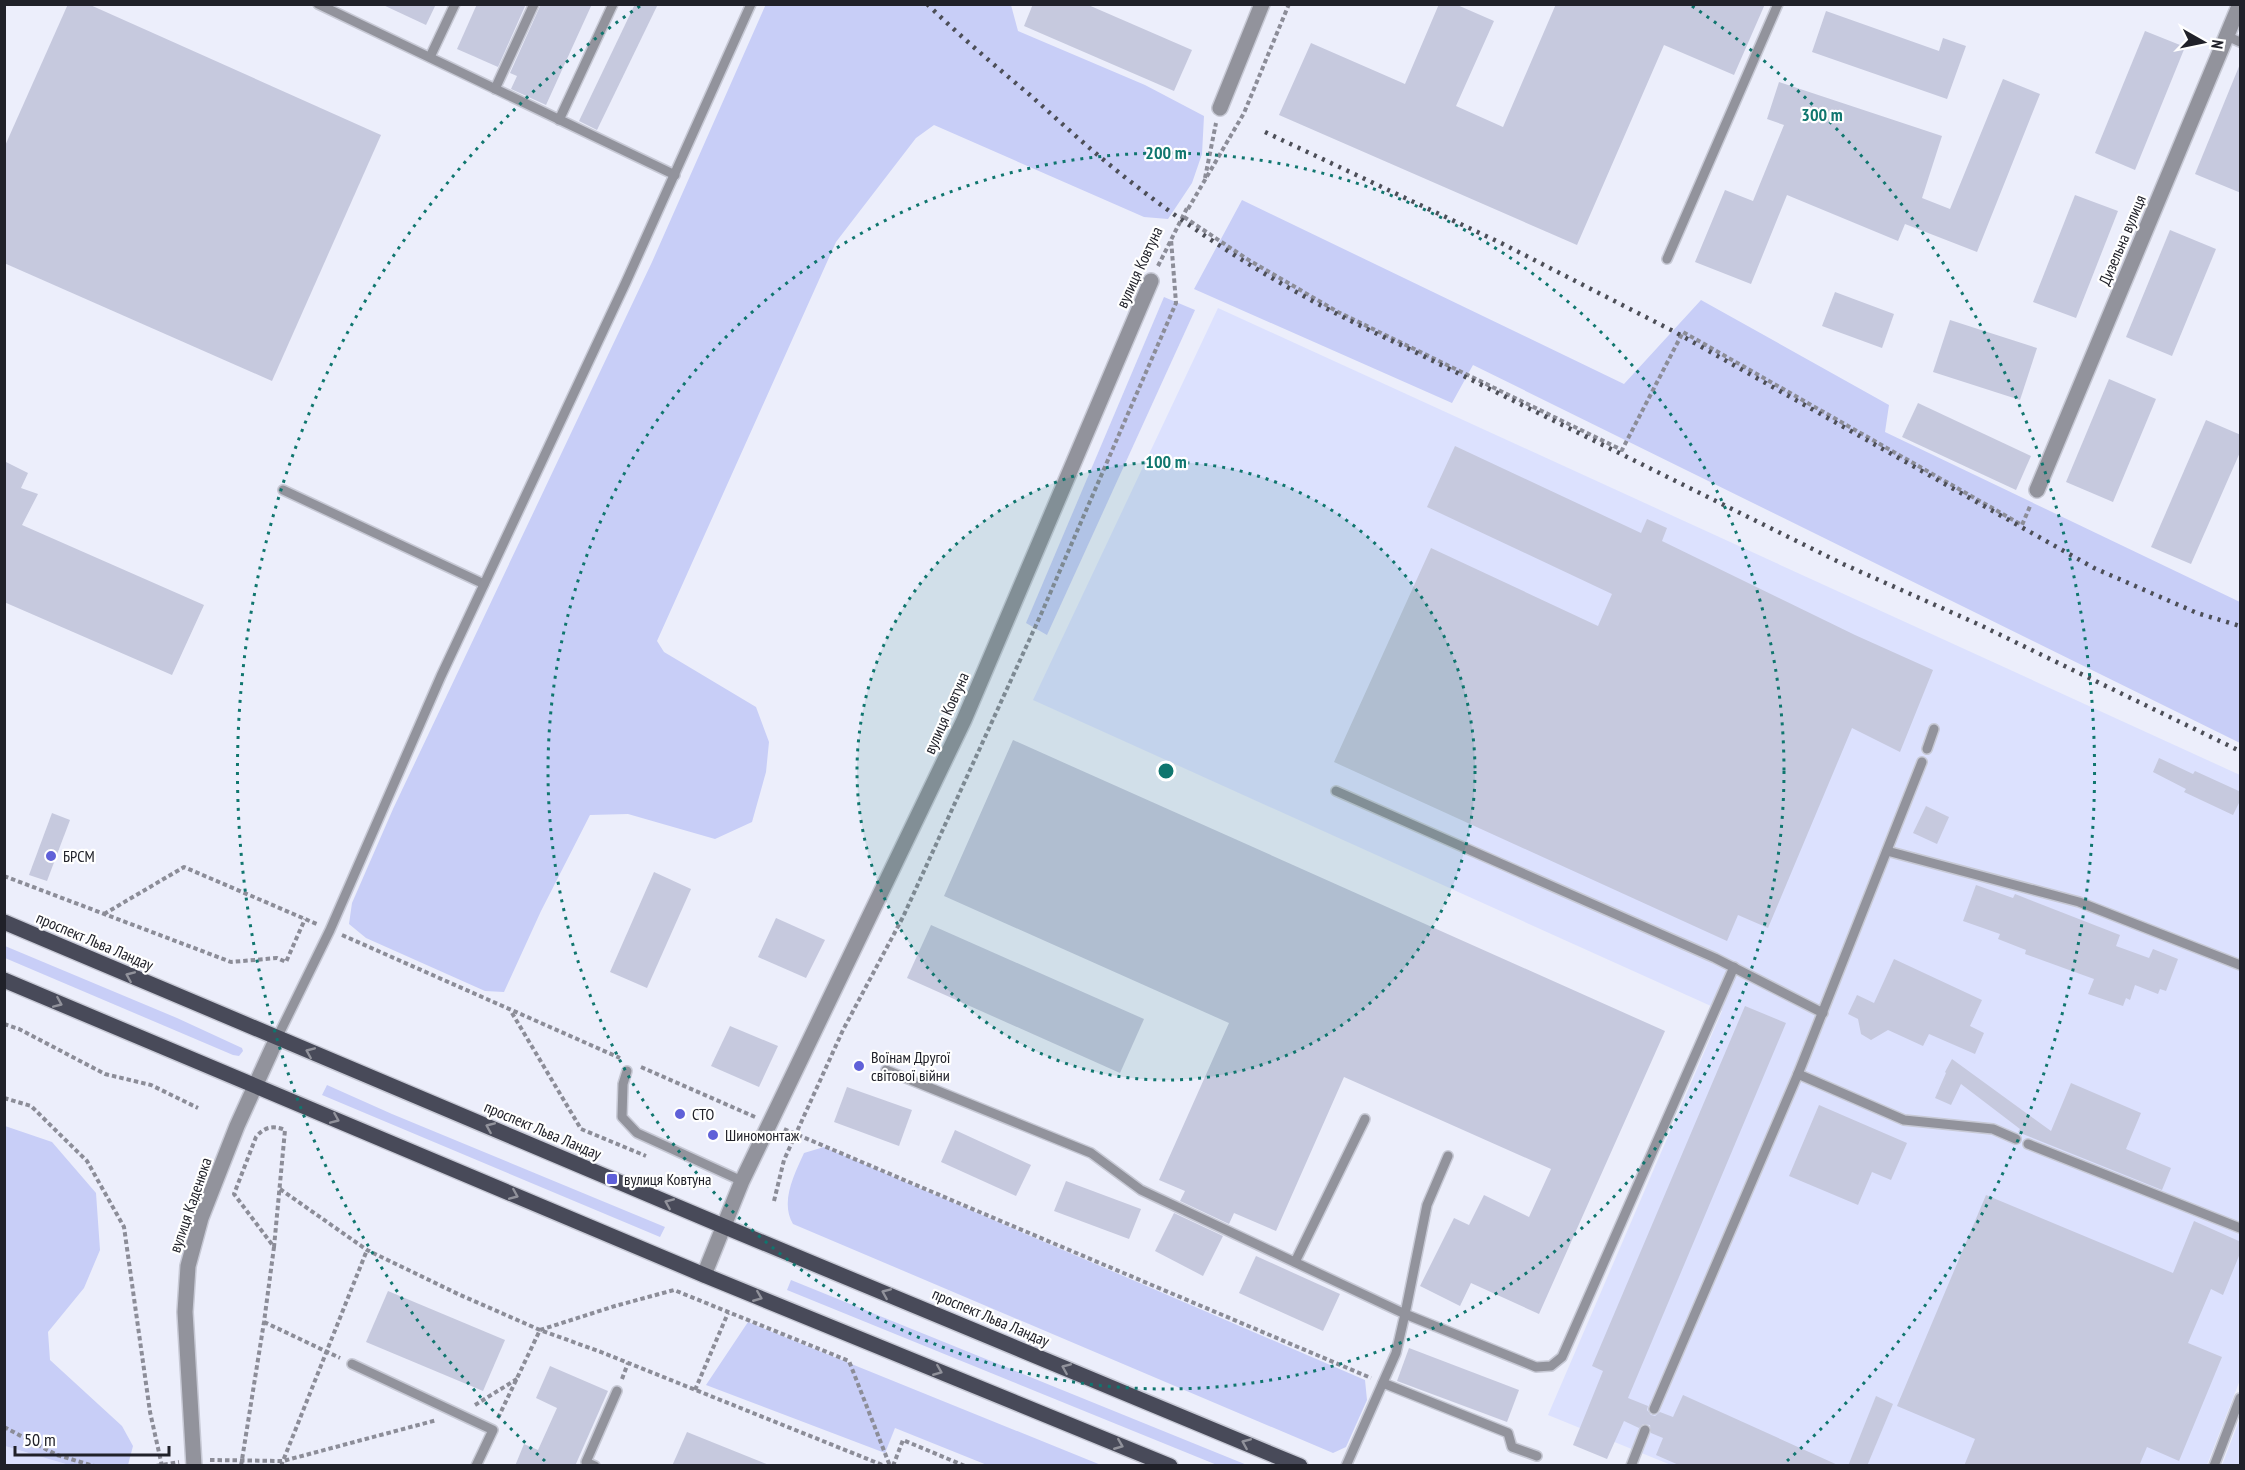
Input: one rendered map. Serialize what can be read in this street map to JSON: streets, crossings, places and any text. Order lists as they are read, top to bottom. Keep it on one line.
{"streets":{"main road":["проспект Льва Ландау"],"street":["Дизельна вулиця","вулиця Ковтуна","вулиця Каденюка"]},"crossings":[["вулиця Ковтуна","проспект Льва Ландау"],["проспект Льва Ландау","вулиця Каденюка"]],"places":{"other":["БРСМ","Воїнам Другої світової війни","СТО","Шиномонтаж"],"transit":["вулиця Ковтуна"]},"scale_bar":"50 m","north":"right","rings":["300 m","200 m","100 m"]}
